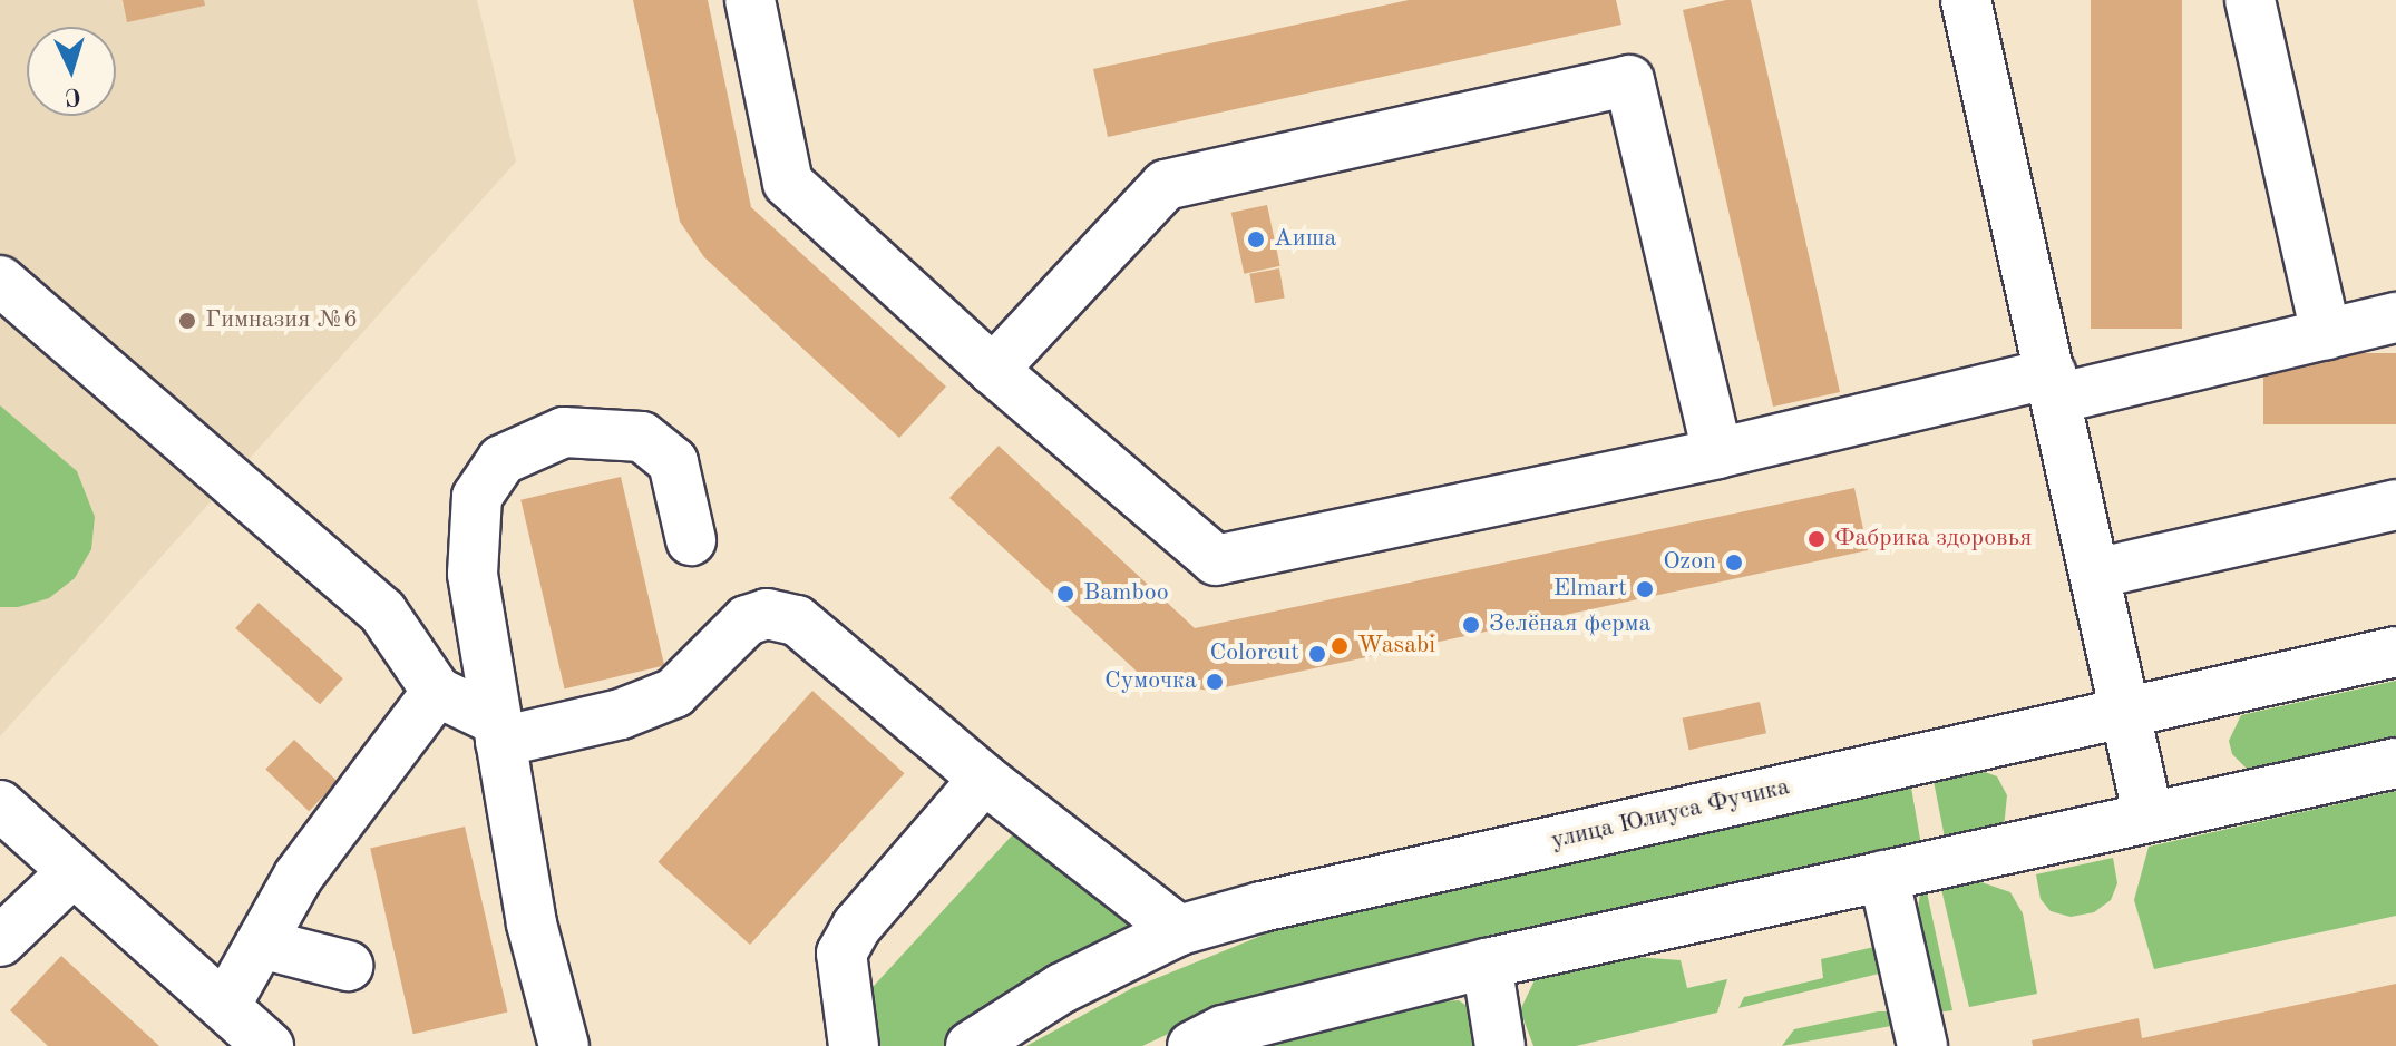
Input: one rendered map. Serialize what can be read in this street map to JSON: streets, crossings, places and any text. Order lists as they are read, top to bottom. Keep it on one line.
{"streets":{"main road":["улица Юлиуса Фучика"]},"places":["Аиша","Гимназия №6","Фабрика здоровья","Ozon","Elmart","Bamboo","Зелёная ферма","Wasabi","Colorcut","Сумочка"],"north":"bottom"}
